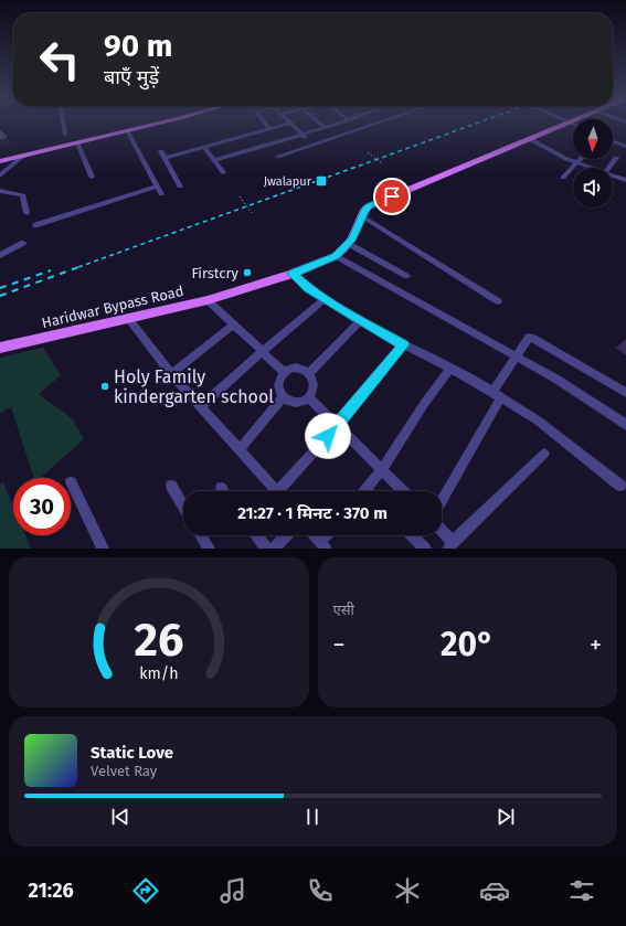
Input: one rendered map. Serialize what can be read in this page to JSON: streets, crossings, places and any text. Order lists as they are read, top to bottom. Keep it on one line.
{"streets":{"main road":["Haridwar Bypass Road"]},"places":{"transit":["Jwalapur"],"other":["Firstcry","Holy Family kindergarten school"]},"north":"bottom","page":{"turn":["90 m","बाएँ मुड़ें"],"limit":"30","trip":"21:27 · 1 मिनट · 370 m","tile":"एसी","heat":["−","20°","+"],"song":["Static Love","Velvet Ray"],"tabs":"21:26","gauge":["26","km/h"]}}
